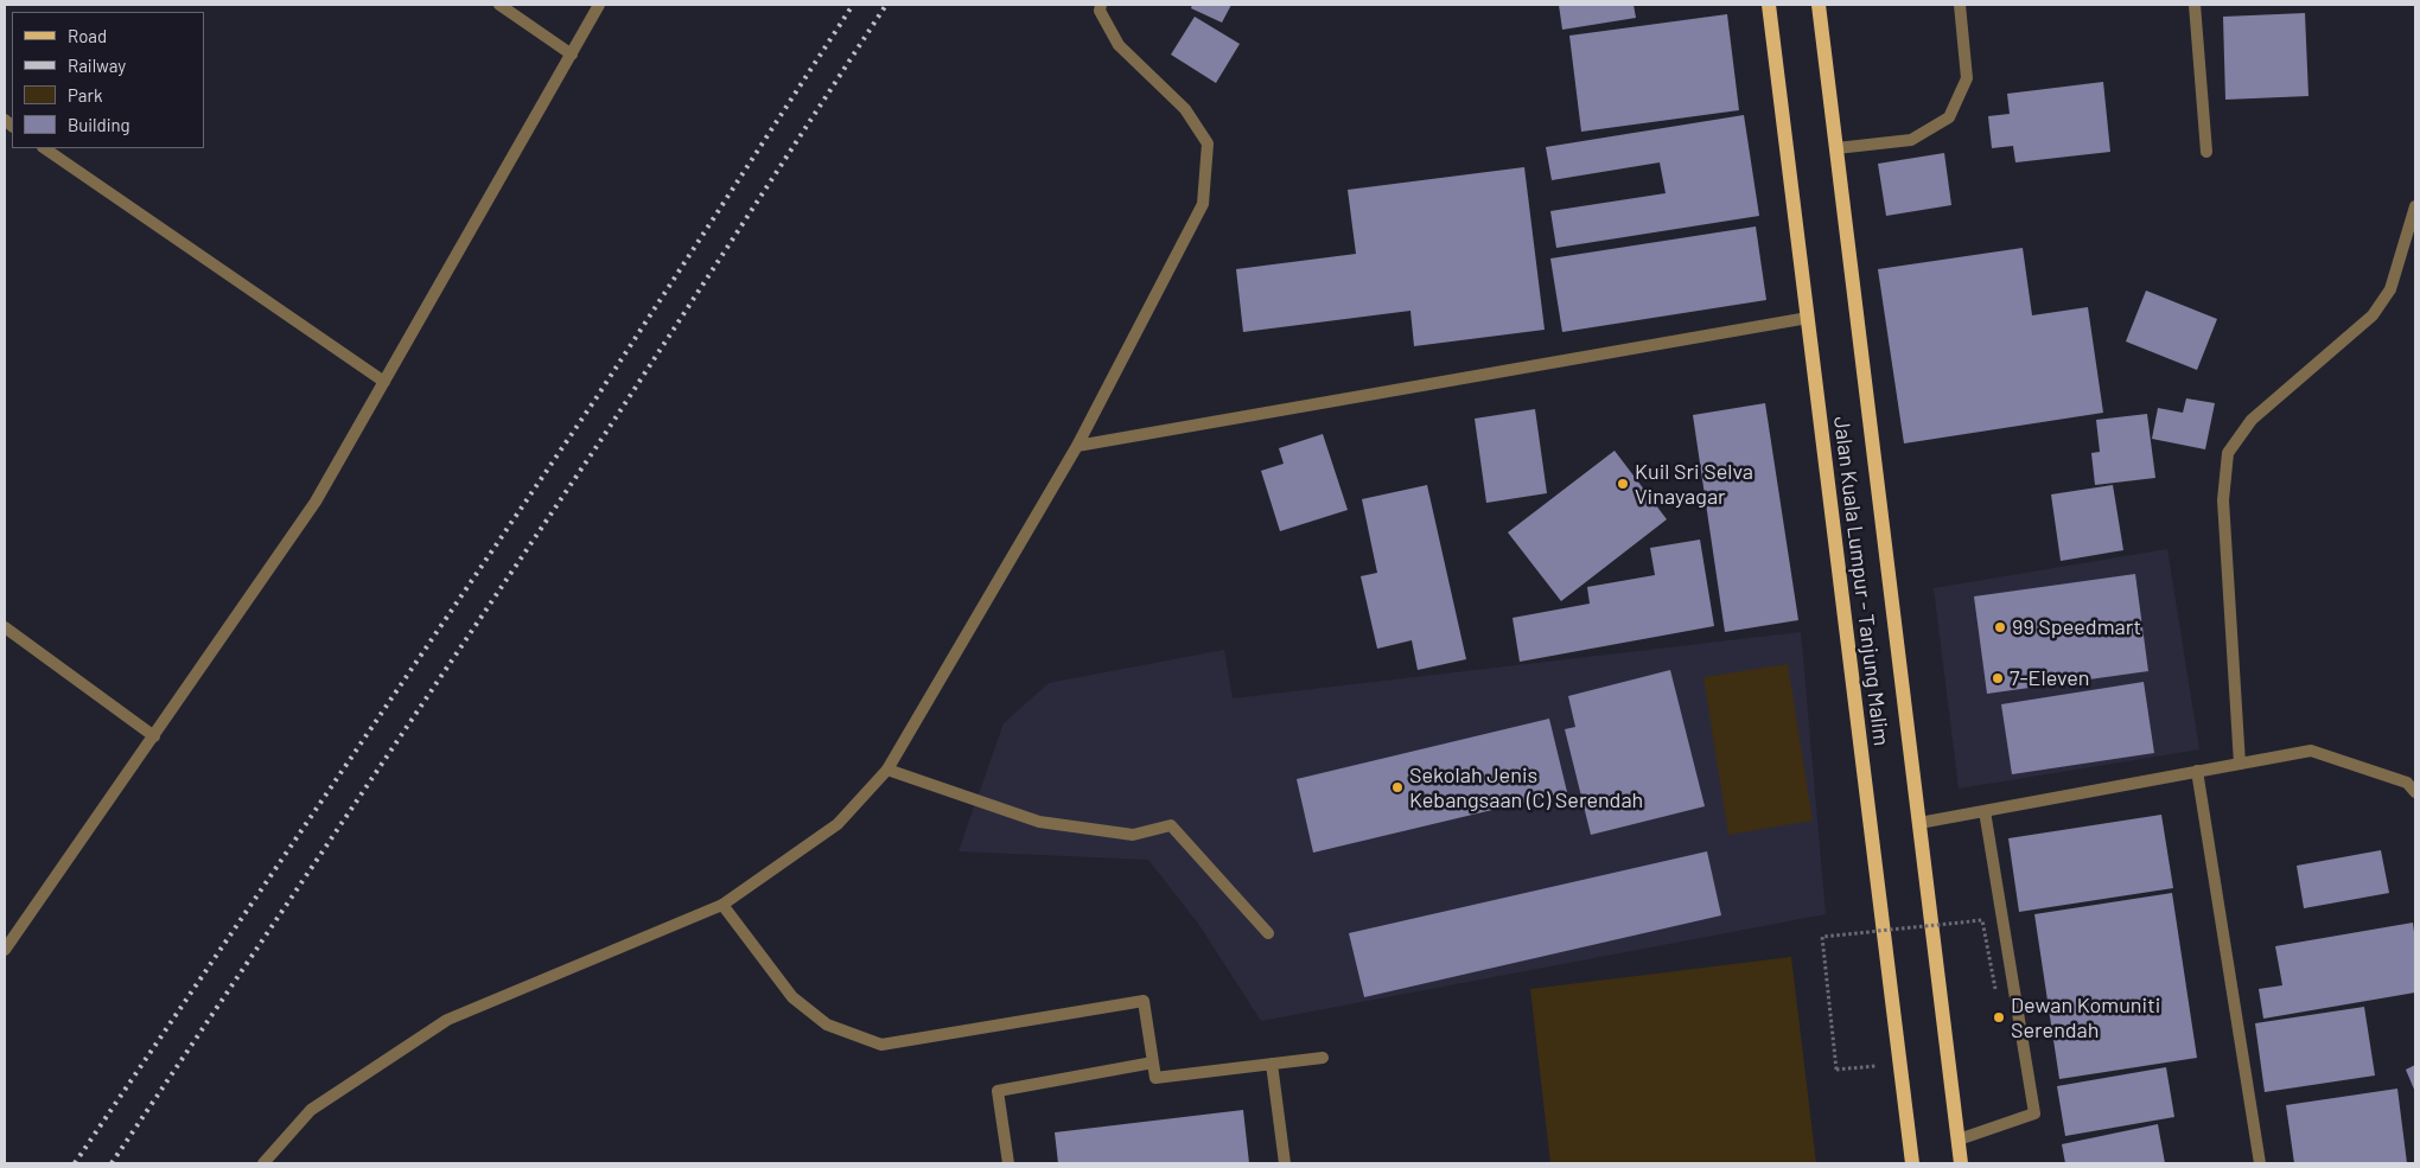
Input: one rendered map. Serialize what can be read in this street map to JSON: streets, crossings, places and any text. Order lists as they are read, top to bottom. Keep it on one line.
{"streets":{"main road":["Jalan Kuala Lumpur - Tanjung Malim"]},"places":["Kuil Sri Selva Vinayagar","99 Speedmart","7-Eleven","Sekolah Jenis Kebangsaan (C) Serendah","Dewan Komuniti Serendah"],"legend":["Road","Railway","Park","Building"]}
